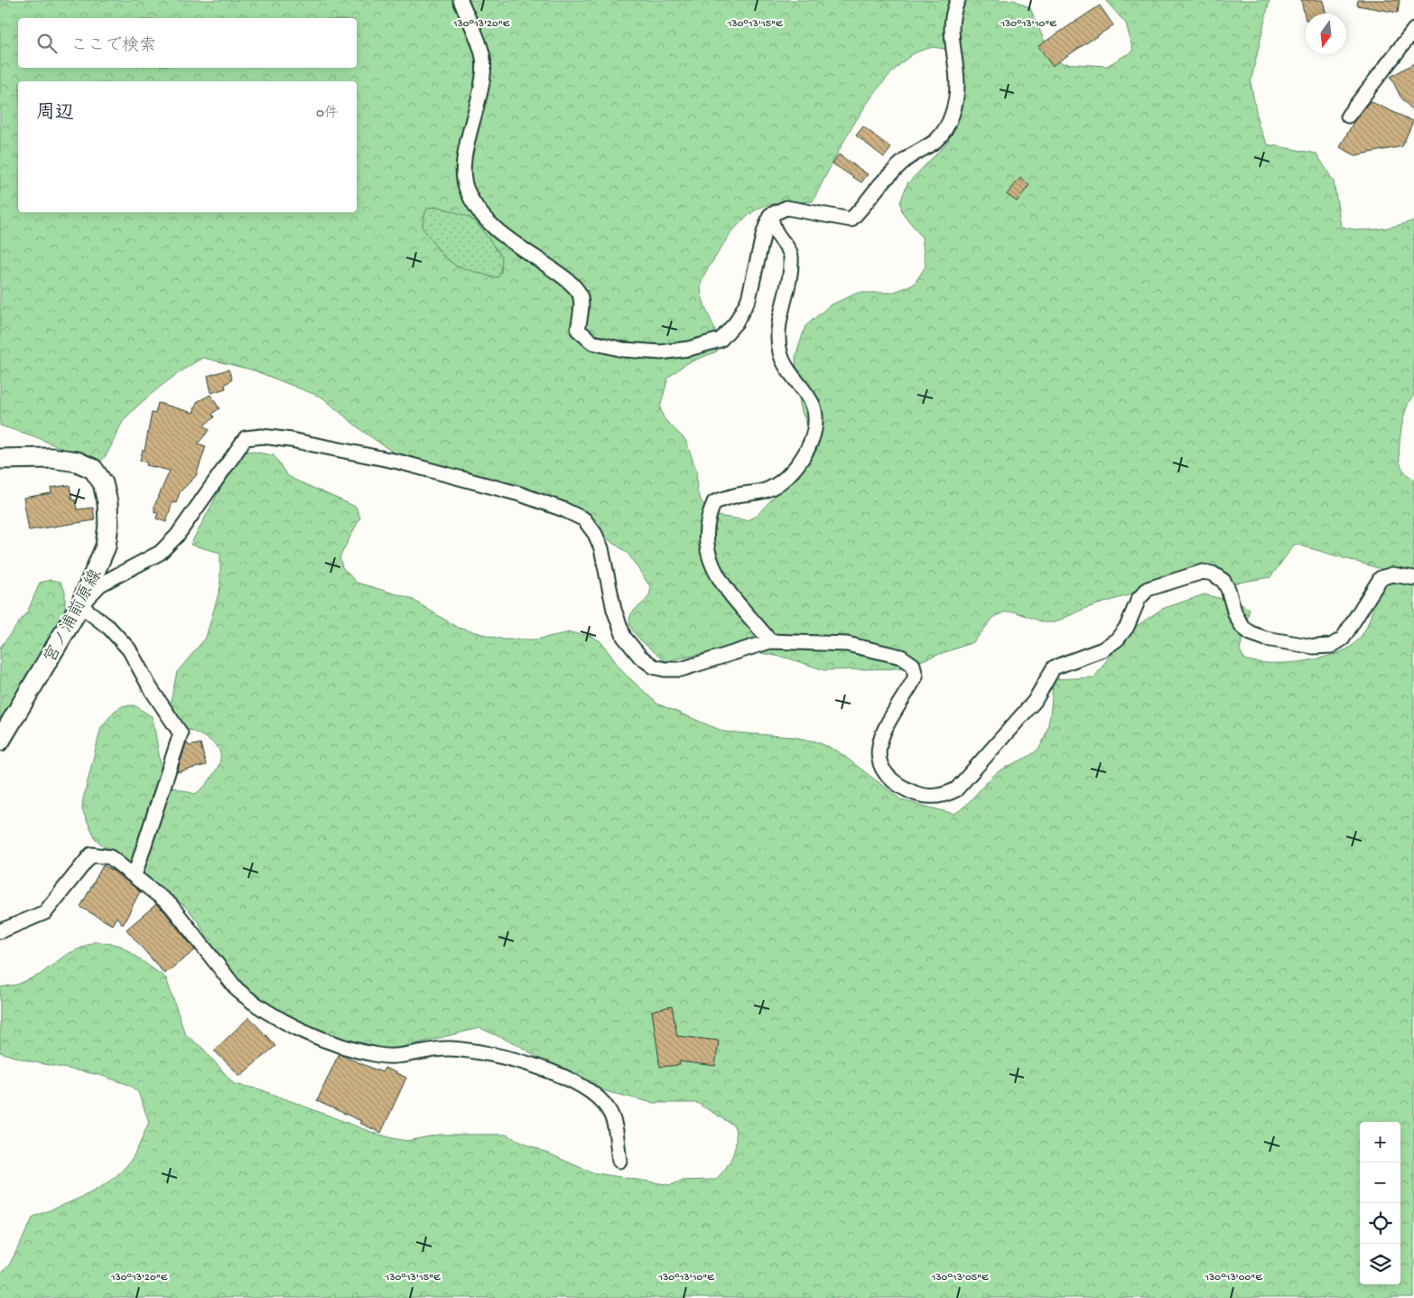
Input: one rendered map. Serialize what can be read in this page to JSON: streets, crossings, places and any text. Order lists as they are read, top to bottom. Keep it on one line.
{"streets":{"main road":["宮ノ浦前原線"]},"north":"bottom","page":{"search":"ここで検索","heading":["周辺","0件"],"map_buttons":["+","−"]},"coordinates":["130°13'20\"E","130°13'15\"E","130°13'10\"E","130°13'05\"E","130°13'00\"E"]}
